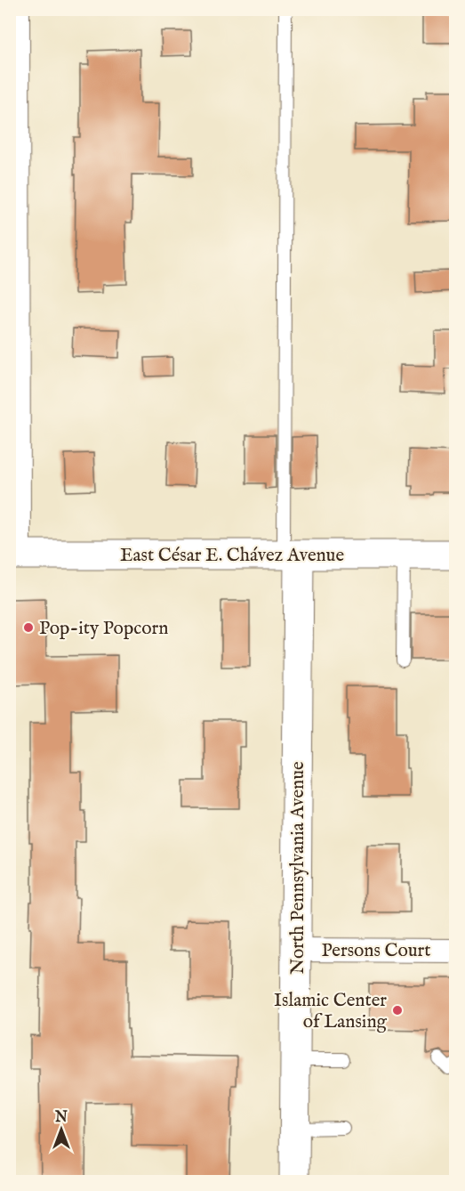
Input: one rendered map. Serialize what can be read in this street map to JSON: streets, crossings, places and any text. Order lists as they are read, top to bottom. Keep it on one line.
{"streets":{"street":["East César E. Chávez Avenue","North Pennsylvania Avenue","Persons Court"]},"crossings":[["East César E. Chávez Avenue","North Pennsylvania Avenue"],["North Pennsylvania Avenue","Persons Court"]],"places":["Pop-ity Popcorn","Islamic Center of Lansing"],"north":"top"}
